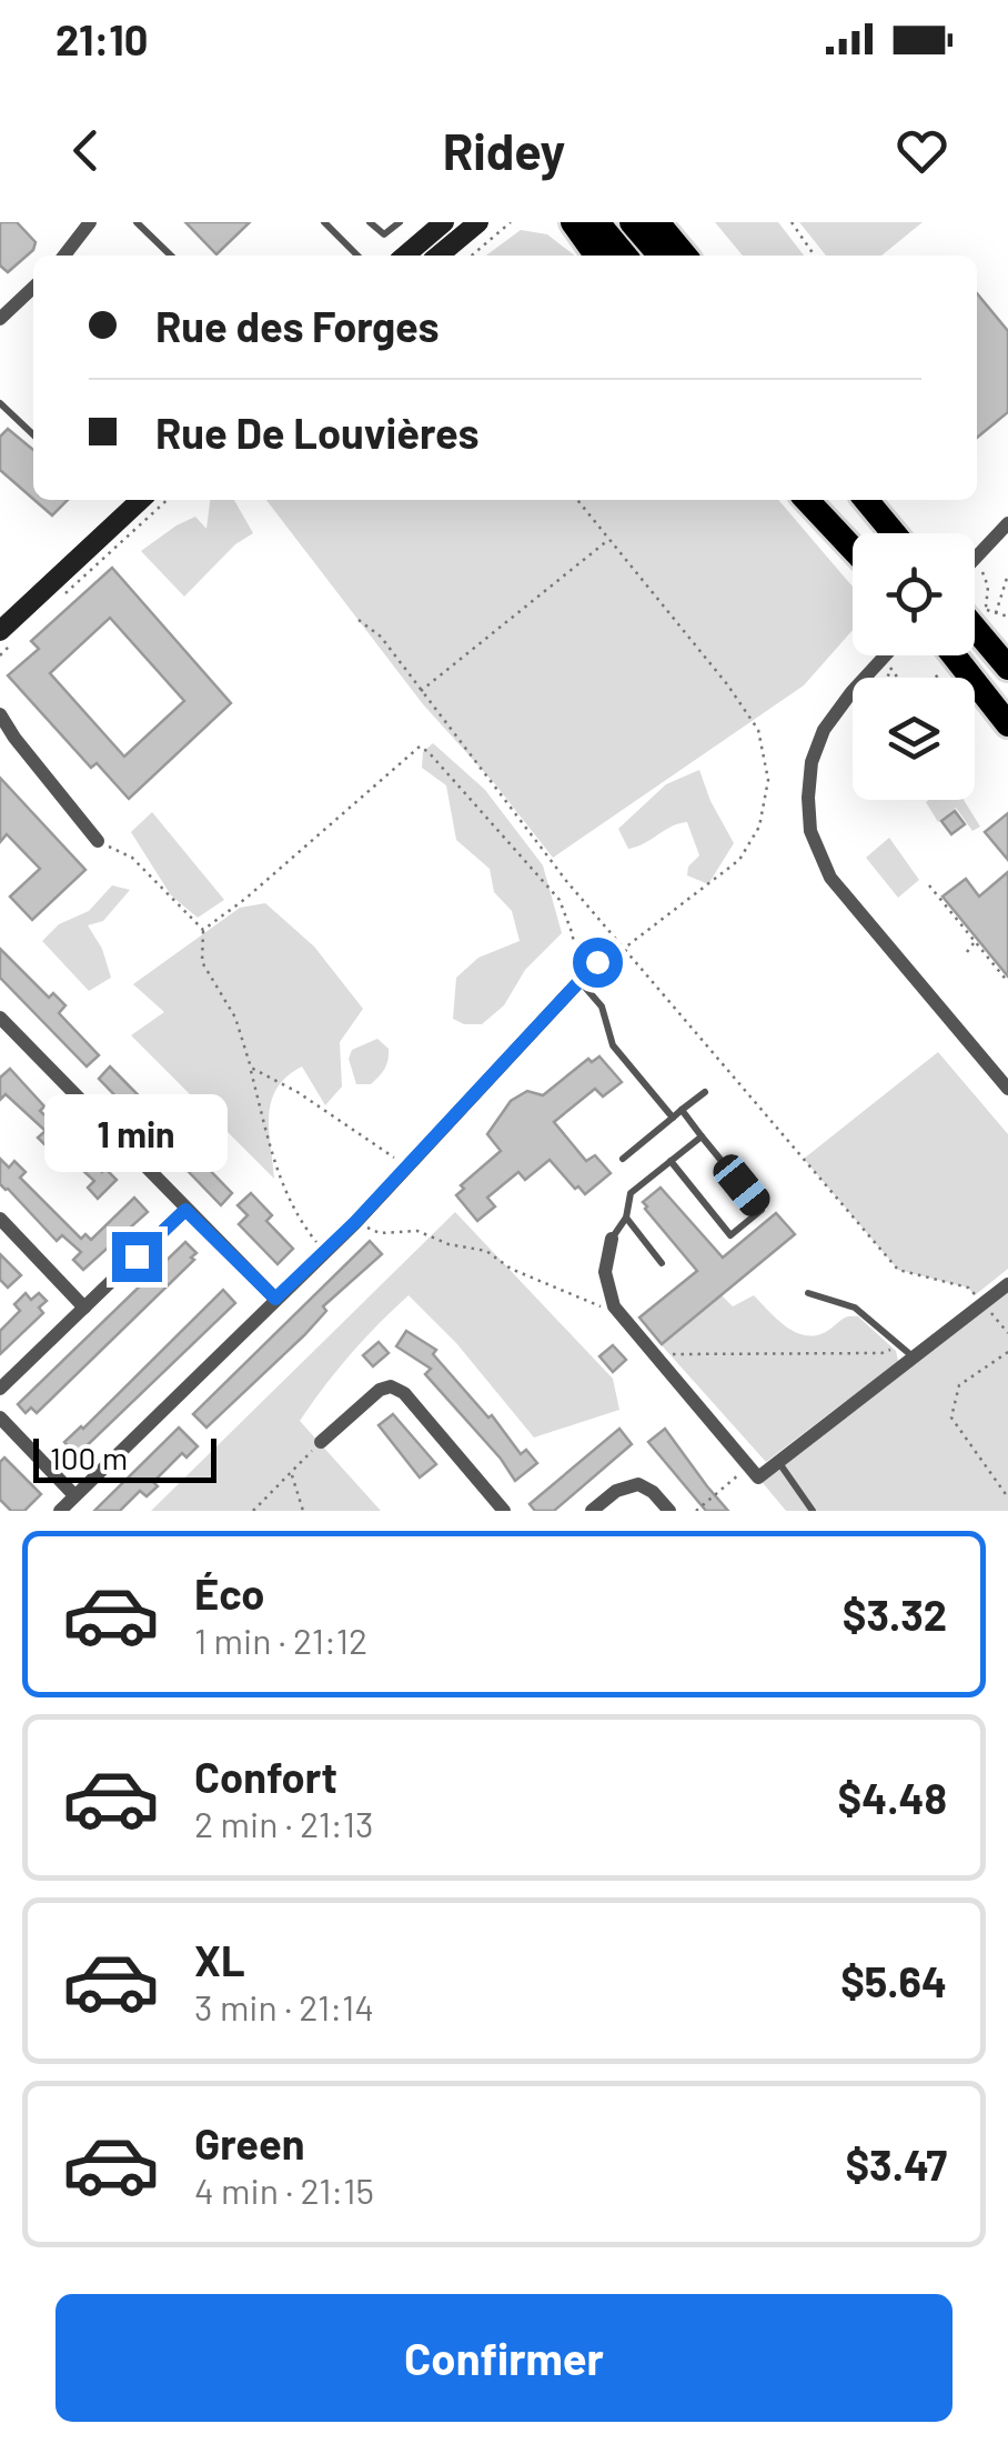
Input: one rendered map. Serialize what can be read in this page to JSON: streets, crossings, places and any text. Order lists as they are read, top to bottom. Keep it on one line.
{"scale_bar":"100 m","page":{"status":"21:10","header":"Ridey","banner":["Rue des Forges","Rue De Louvières"],"bubble":"1 min","scale":"100 m","list":[{"name":"Éco","note":"1 min · 21:12","value":"$3.32"},{"name":"Confort","note":"2 min · 21:13","value":"$4.48"},{"name":"XL","note":"3 min · 21:14","value":"$5.64"},{"name":"Green","note":"4 min · 21:15","value":"$3.47"}],"buttons":"Confirmer"}}
